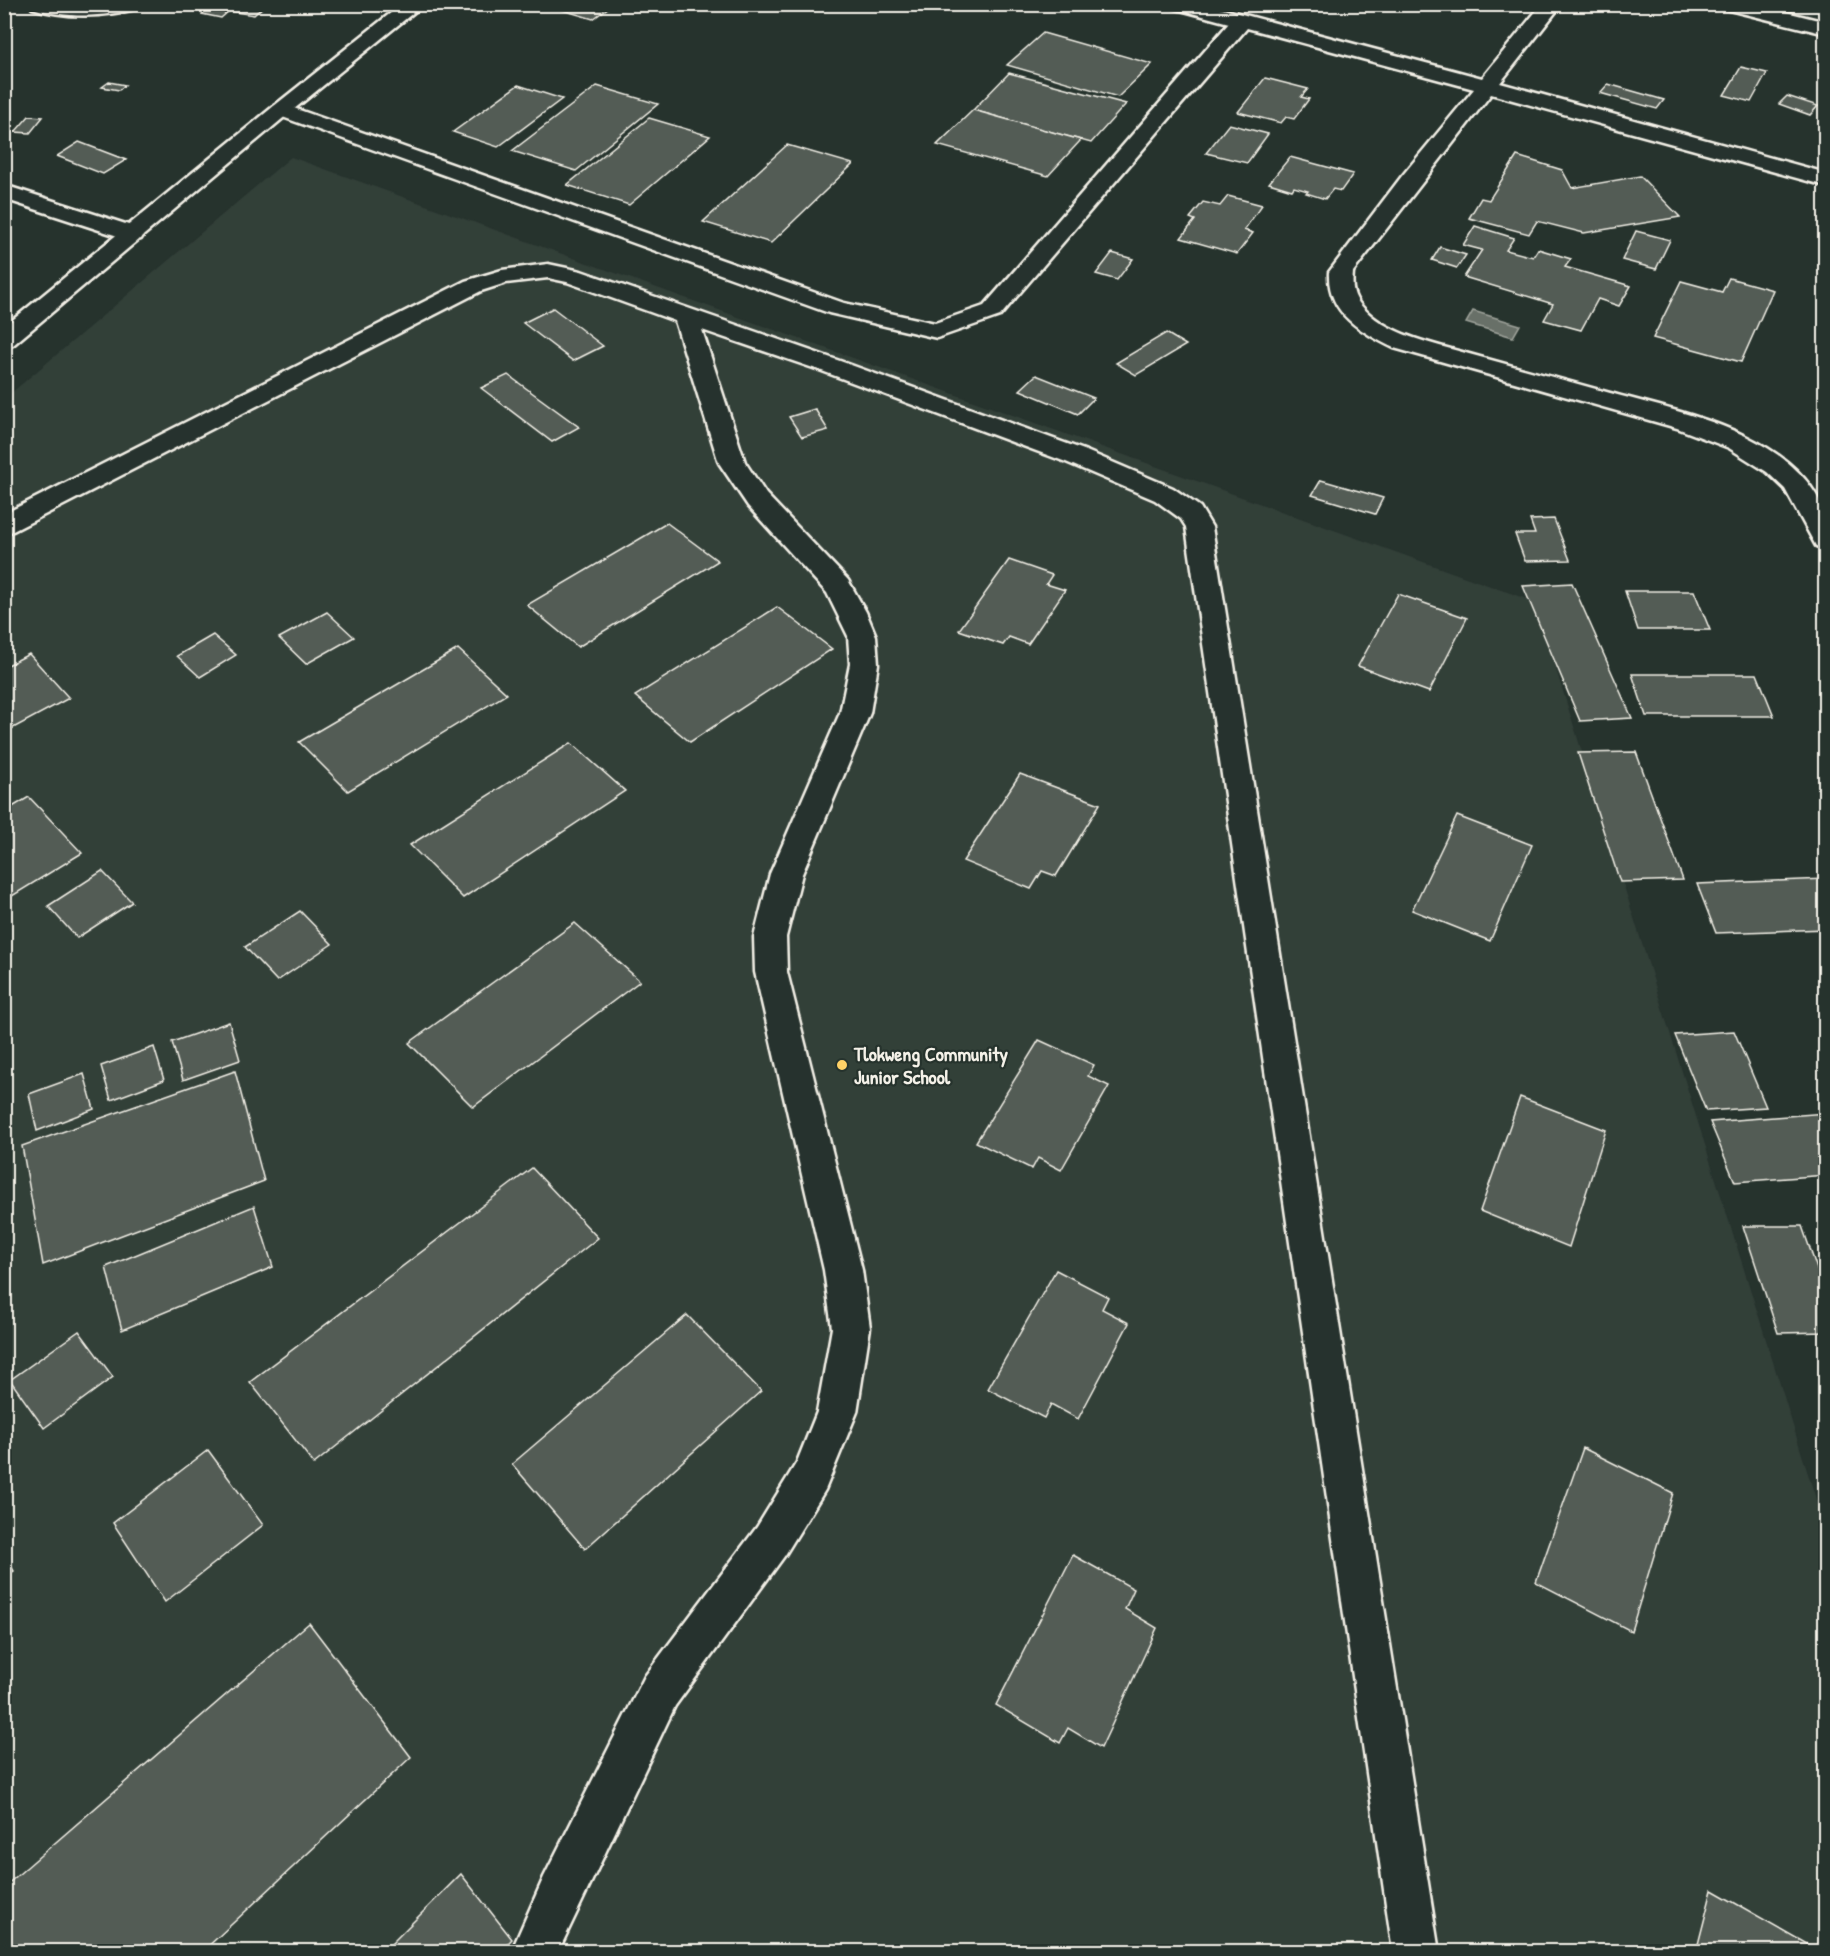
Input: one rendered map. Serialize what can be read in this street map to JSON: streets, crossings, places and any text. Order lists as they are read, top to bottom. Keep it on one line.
{"places":["Tlokweng Community Junior School"]}
